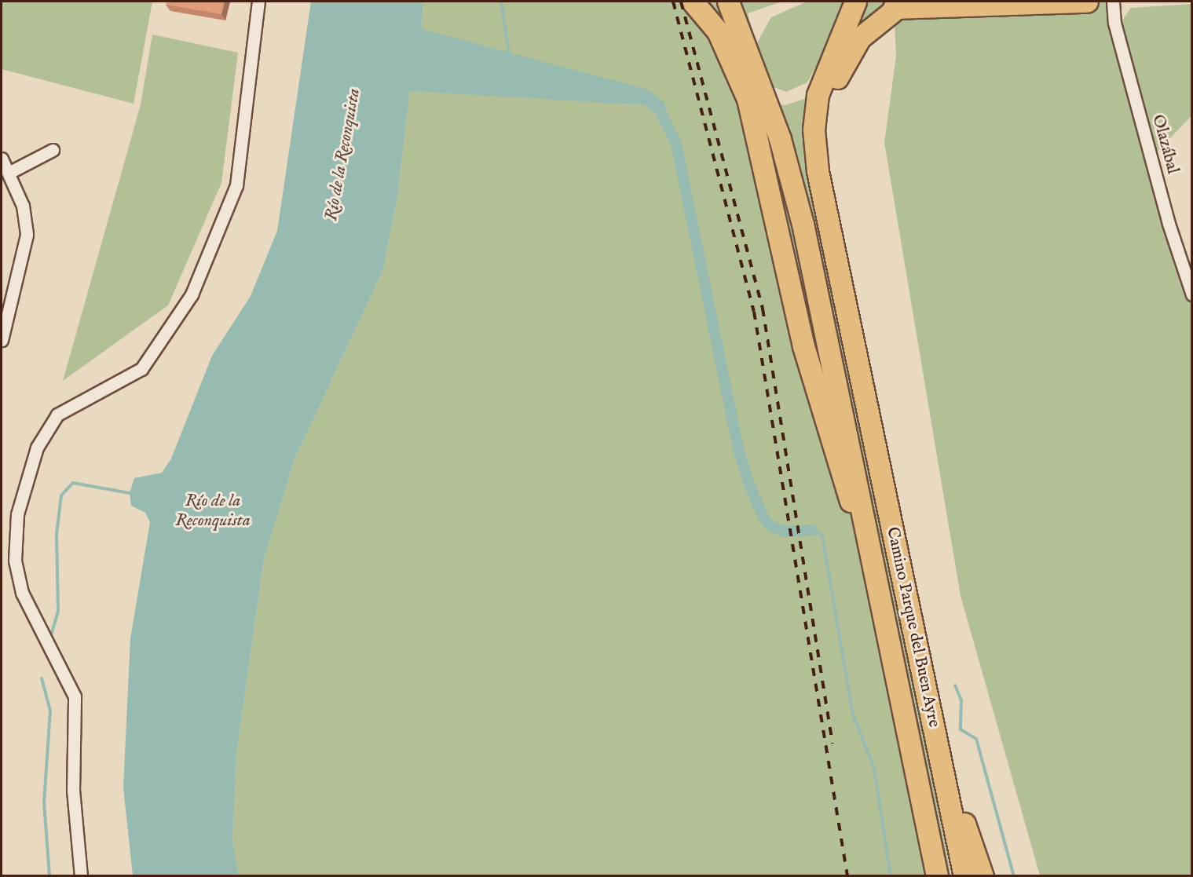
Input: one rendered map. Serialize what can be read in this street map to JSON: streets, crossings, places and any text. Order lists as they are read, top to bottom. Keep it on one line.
{"streets":{"highway":["Camino Parque del Buen Ayre"],"street":["Olazábal"]},"water":["Río de la Reconquista"]}
